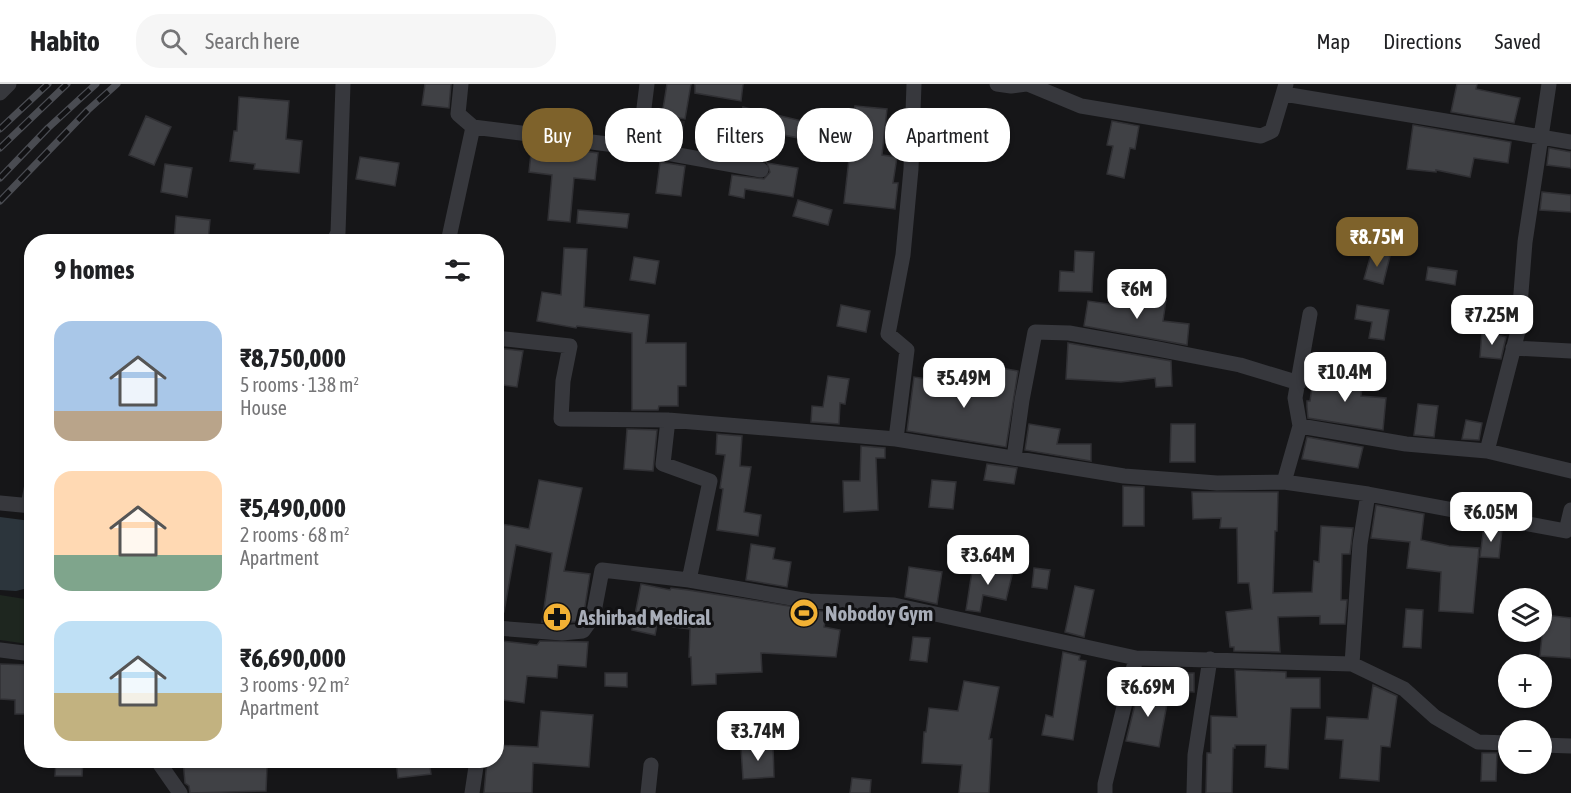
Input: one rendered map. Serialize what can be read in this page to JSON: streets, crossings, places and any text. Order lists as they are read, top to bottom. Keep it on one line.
{"places":{"sports":["Nobodoy Gym"],"pharmacy":["Ashirbad Medical"]},"page":{"header":"Habito","search":"Search here","nav":["Map","Directions","Saved"],"chip":["Buy","Rent","Filters","New","Apartment"],"price":["₹8.75M","₹6M","₹7.25M","₹10.4M","₹5.49M","₹6.05M","₹3.64M","₹6.69M","₹3.74M"],"heading":"9 homes","list":[{"name":"₹8,750,000","note":"5 rooms · 138 m² · House"},{"name":"₹5,490,000","note":"2 rooms · 68 m² · Apartment"},{"name":"₹6,690,000","note":"3 rooms · 92 m² · Apartment"}],"map_buttons":["+","−"]}}
